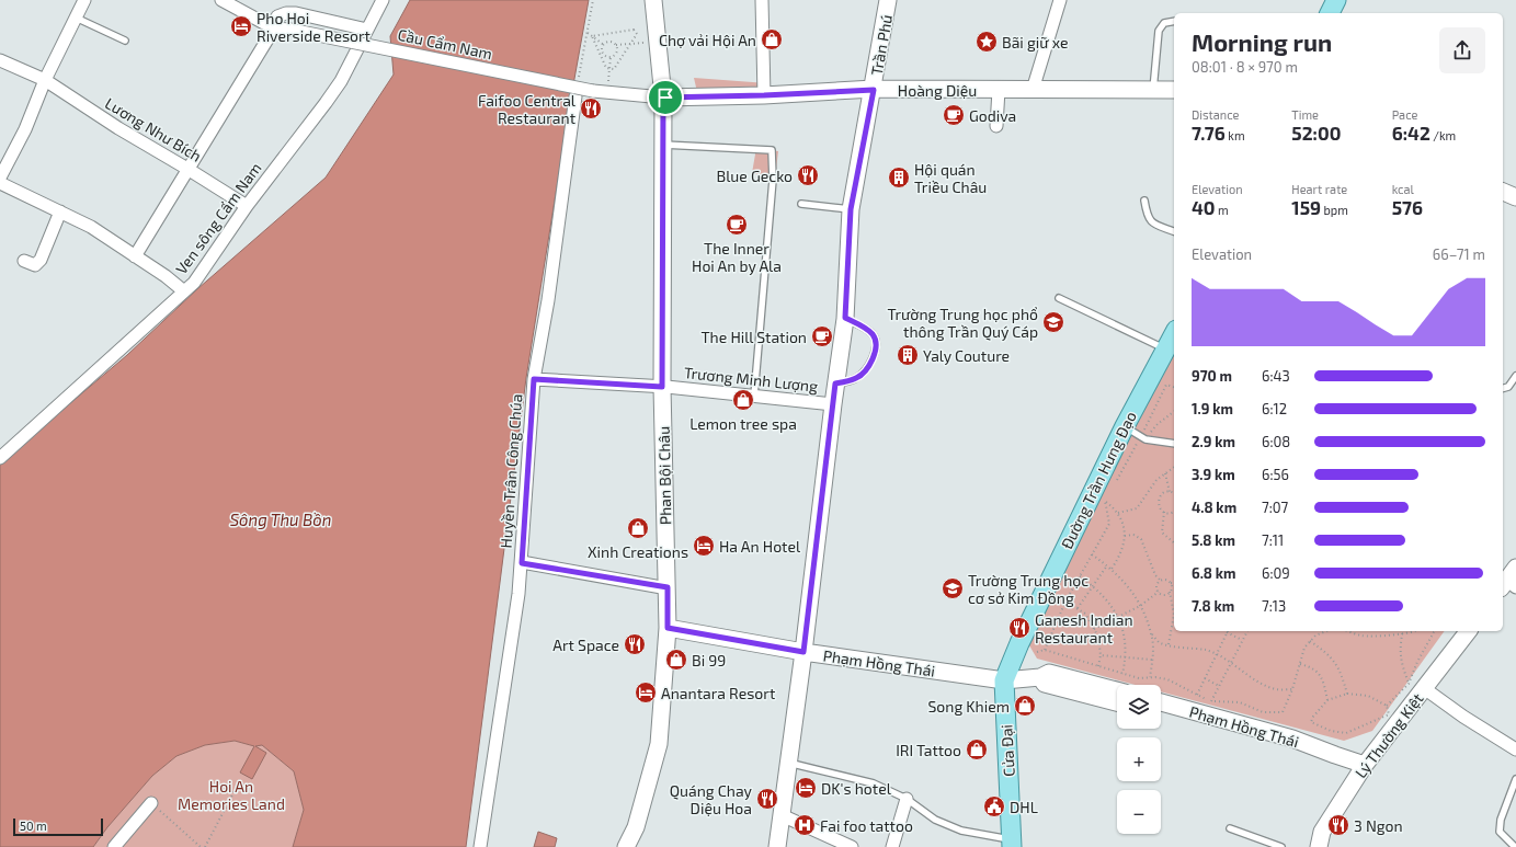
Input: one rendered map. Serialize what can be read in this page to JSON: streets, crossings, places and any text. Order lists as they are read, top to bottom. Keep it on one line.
{"streets":{"main road":["Đường Trần Hưng Đạo","Cửa Đại"],"street":["Cầu Cẩm Nam","Trần Phú","Hoàng Diệu","Lương Như Bích","Ven sông Cẩm Nam","Trương Minh Lượng","Huyền Trân Công Chúa","Phan Bội Châu","Phạm Hồng Thái","Lý Thường Kiệt"]},"crossings":[["Cầu Cẩm Nam","Hoàng Diệu"],["Trần Phú","Hoàng Diệu"],["Trần Phú","Trương Minh Lượng"],["Trần Phú","Phạm Hồng Thái"],["Hoàng Diệu","Phan Bội Châu"],["Lương Như Bích","Ven sông Cẩm Nam"],["Trương Minh Lượng","Huyền Trân Công Chúa"],["Trương Minh Lượng","Phan Bội Châu"],["Phan Bội Châu","Phạm Hồng Thái"],["Đường Trần Hưng Đạo","Phạm Hồng Thái"],["Đường Trần Hưng Đạo","Cửa Đại"],["Phạm Hồng Thái","Lý Thường Kiệt"],["Phạm Hồng Thái","Cửa Đại"]],"water":["Sông Thu Bồn"],"parks":["Hoi An Memories Land"],"places":{"hotel":["Pho Hoi Riverside Resort","Ha An Hotel","Anantara Resort","DK's hotel"],"shop":["Chợ vải Hội An","Lemon tree spa","Xinh Creations","Bi 99","Song Khiem","IRI Tattoo"],"place":["Bãi giữ xe"],"restaurant":["Faifoo Central Restaurant","Blue Gecko","Ganesh Indian Restaurant","Art Space","Quáng Chay Diệu Hoa","3 Ngon"],"cafe":["Godiva","The Inner Hoi An by Ala","The Hill Station"],"building":["Hội quán Triều Châu","Yaly Couture"],"school or university":["Trường Trung học phổ thông Trần Quý Cáp","Trường Trung học cơ sở Kim Đồng"],"public building":["DHL"],"hospital":["Fai foo tattoo"]},"scale_bar":"50 m","page":{"heading":["Morning run","08:01 · 8 × 970 m"],"stats":[["Distance","7.76 km"],["Time","52:00"],["Pace","6:42 /km"],["Elevation","40 m"],["Heart rate","159 bpm"],["kcal","576"]],"chart":["Elevation","66–71 m"],"list":[{"name":"970 m","note":"6:43"},{"name":"1.9 km","note":"6:12"},{"name":"2.9 km","note":"6:08"},{"name":"3.9 km","note":"6:56"},{"name":"4.8 km","note":"7:07"},{"name":"5.8 km","note":"7:11"},{"name":"6.8 km","note":"6:09"},{"name":"7.8 km","note":"7:13"}],"map_buttons":["+","−"],"scale":"50 m"}}
